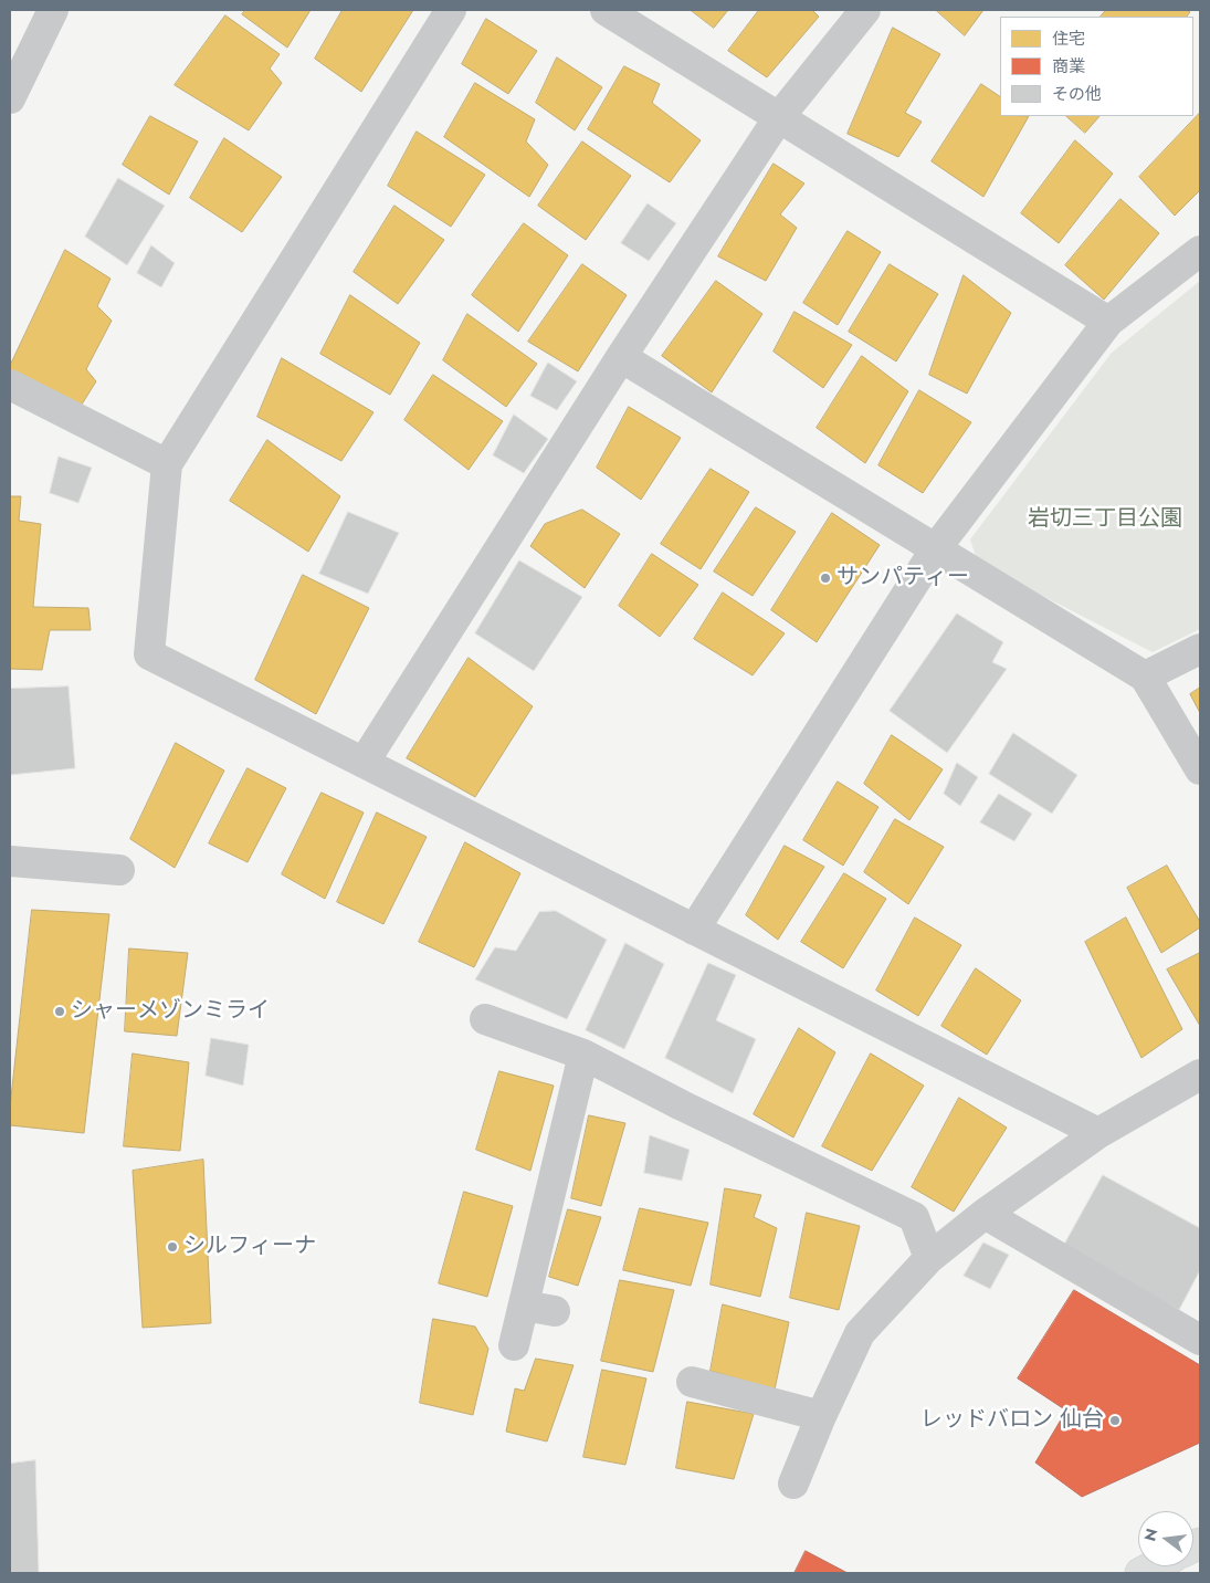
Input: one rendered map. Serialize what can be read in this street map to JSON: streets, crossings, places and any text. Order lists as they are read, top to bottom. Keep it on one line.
{"parks":["岩切三丁目公園"],"places":["サンパティー","シャーメゾンミライ","シルフィーナ","レッドバロン 仙台"],"legend":["住宅","商業","その他"],"north":"left"}
